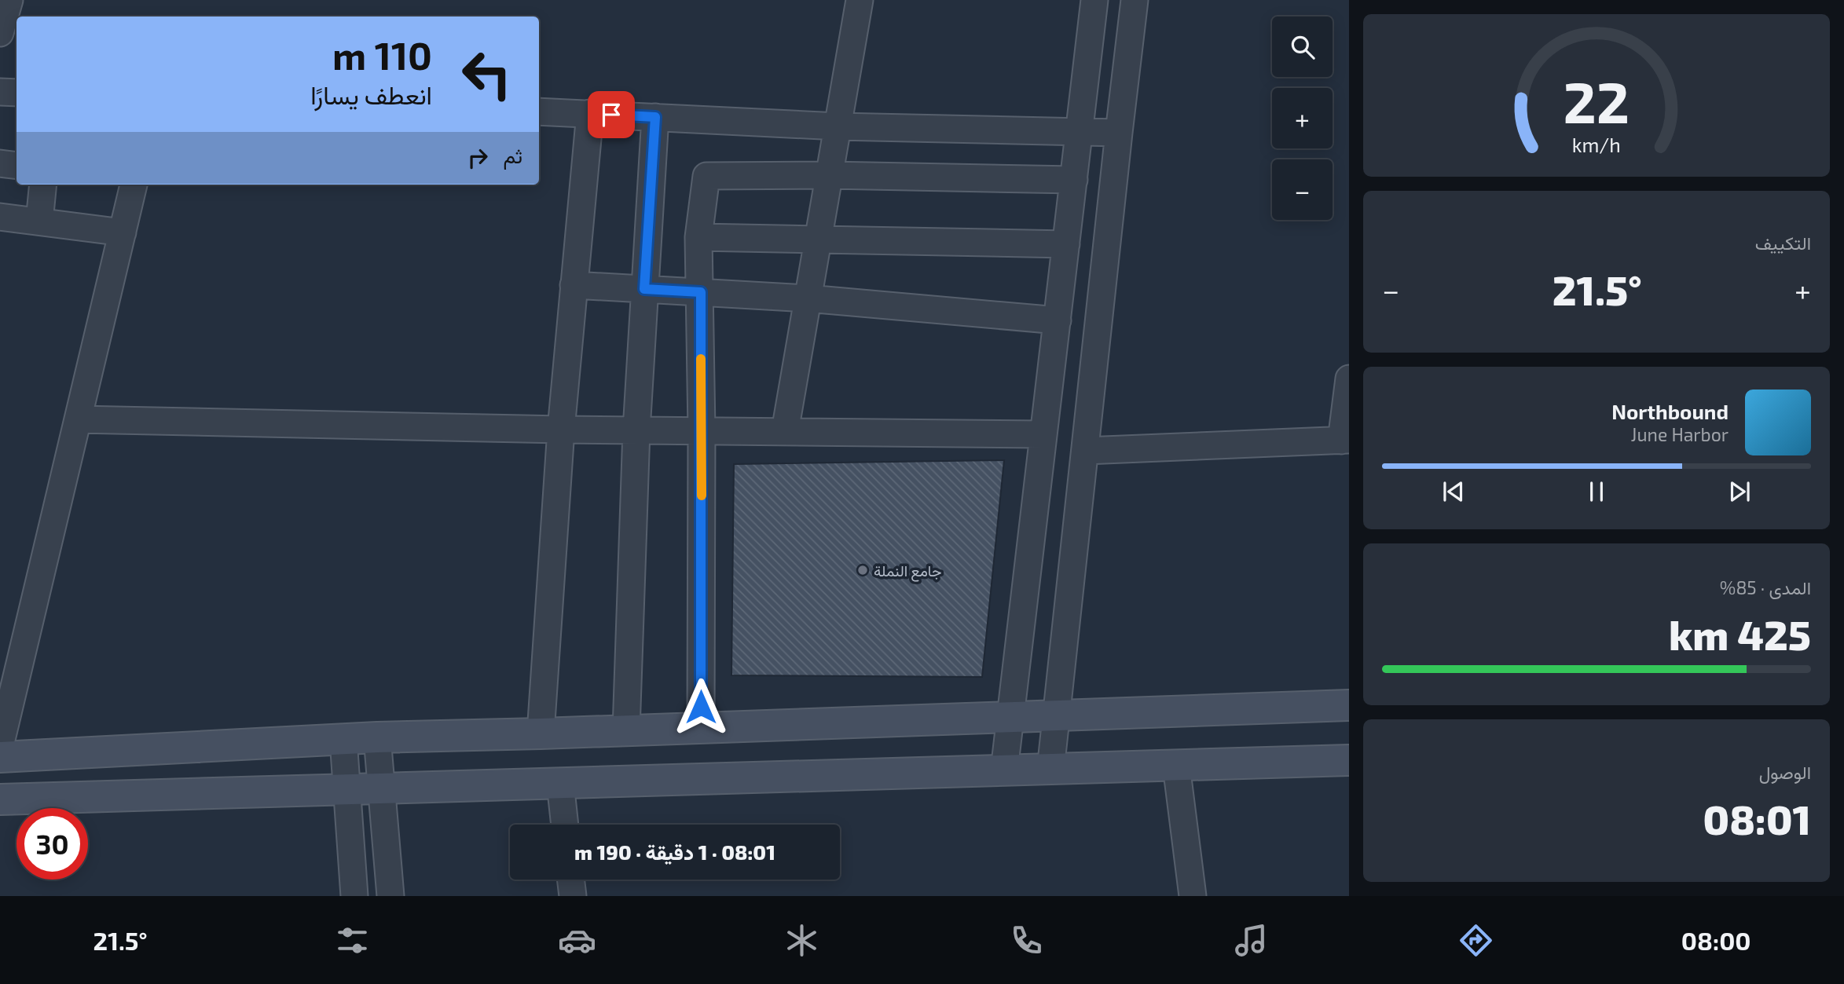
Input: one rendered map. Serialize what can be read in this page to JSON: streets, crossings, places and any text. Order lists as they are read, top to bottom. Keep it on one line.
{"places":["جامع النملة"],"page":{"map_buttons":["+","−"],"turn":["110 m","انعطف يسارًا"],"then":"ثم","tile":["التكييف",["المدى · 85%","425 km"],["الوصول","08:01"]],"heat":["−","21.5°","+"],"song":["Northbound","June Harbor"],"limit":"30","trip":"08:01 · 1 دقيقة · 190 m","tabs":["08:00","21.5°"],"gauge":["22","km/h"]}}
